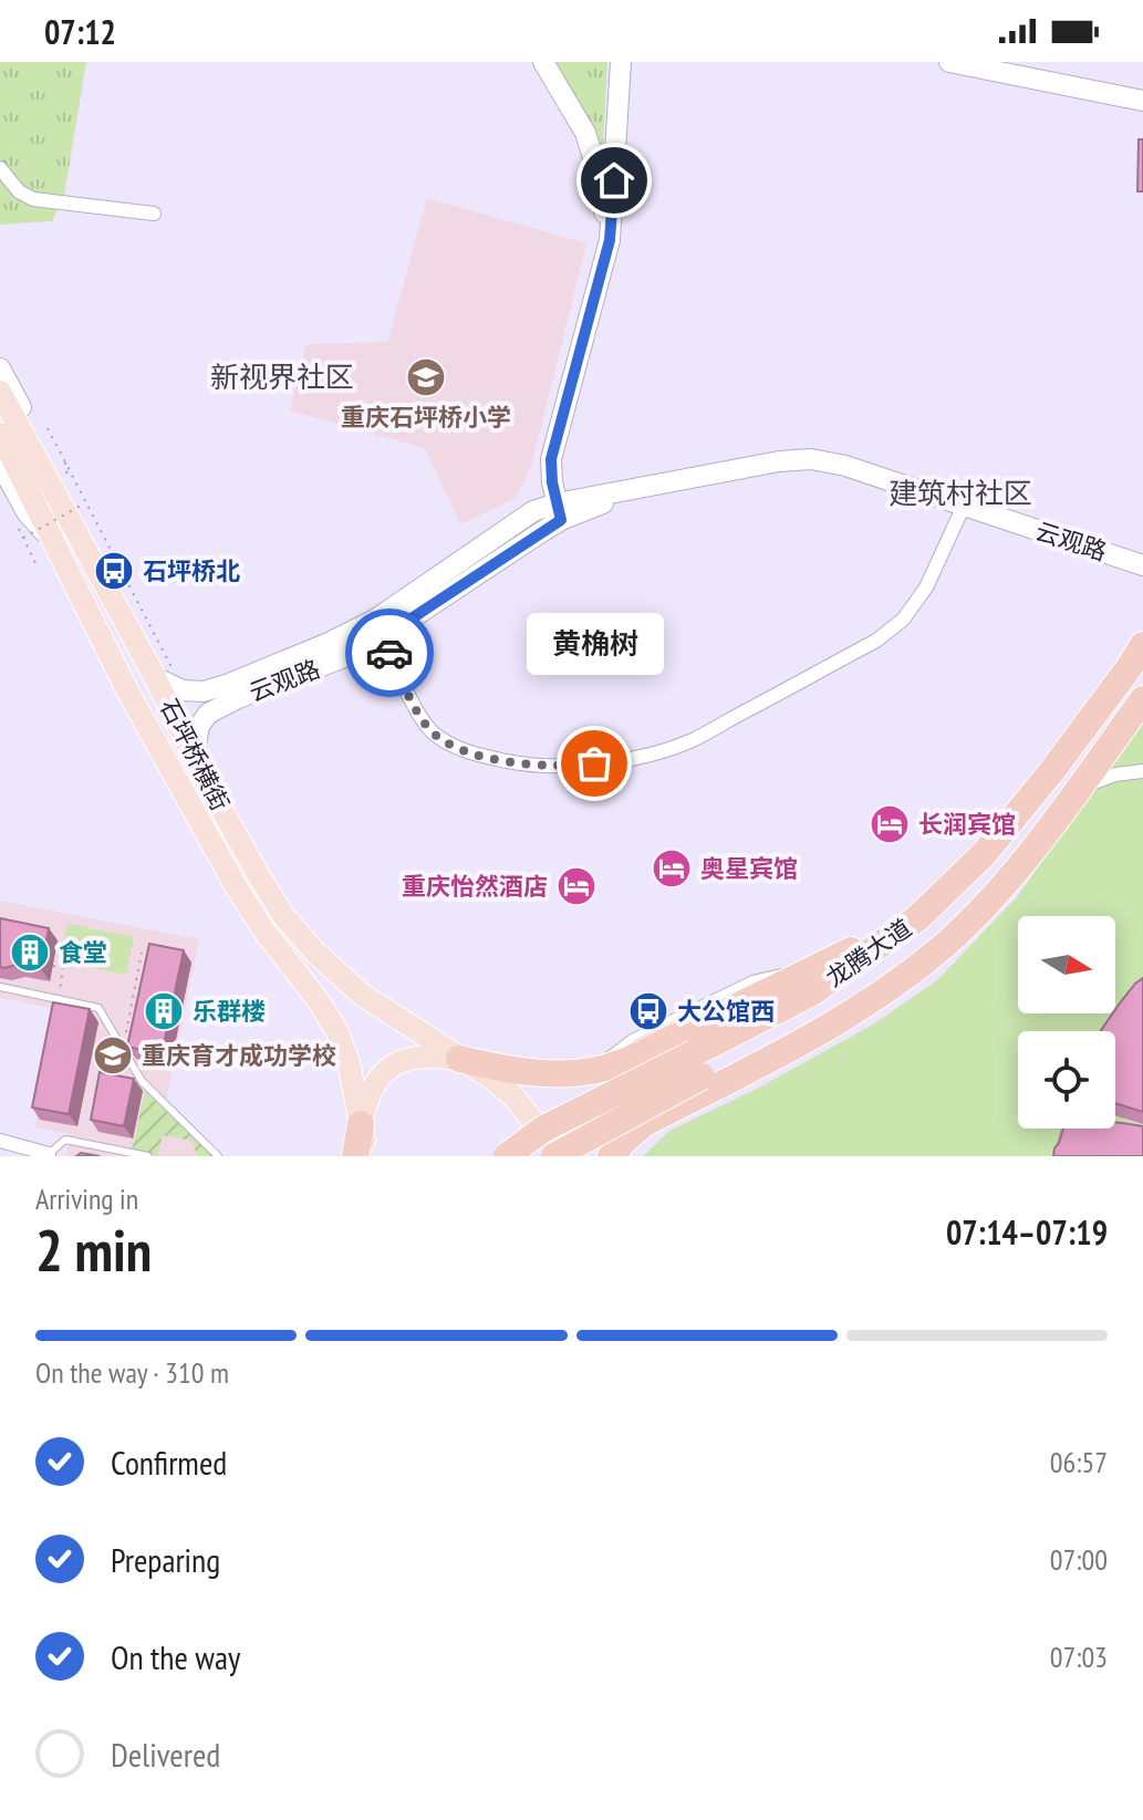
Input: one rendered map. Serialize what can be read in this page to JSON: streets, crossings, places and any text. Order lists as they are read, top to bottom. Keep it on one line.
{"streets":{"highway":["龙腾大道"],"main road":["石坪桥横街"],"street":["云观路"]},"crossings":[["石坪桥横街","龙腾大道"]],"districts":["新视界社区","建筑村社区"],"places":{"school or university":["重庆石坪桥小学","重庆育才成功学校"],"bus stop":["石坪桥北","大公馆西"],"other":["黄桷树"],"hotel":["长润宾馆","奥星宾馆","重庆怡然酒店"],"building":["食堂","乐群楼"]},"north":"right","page":{"status":"07:12","bubble":"黄桷树","heading":["2 min","Arriving in","07:14–07:19"],"bar":"On the way · 310 m","list":[["Confirmed","06:57"],["Preparing","07:00"],["On the way","07:03"],"Delivered"]}}
